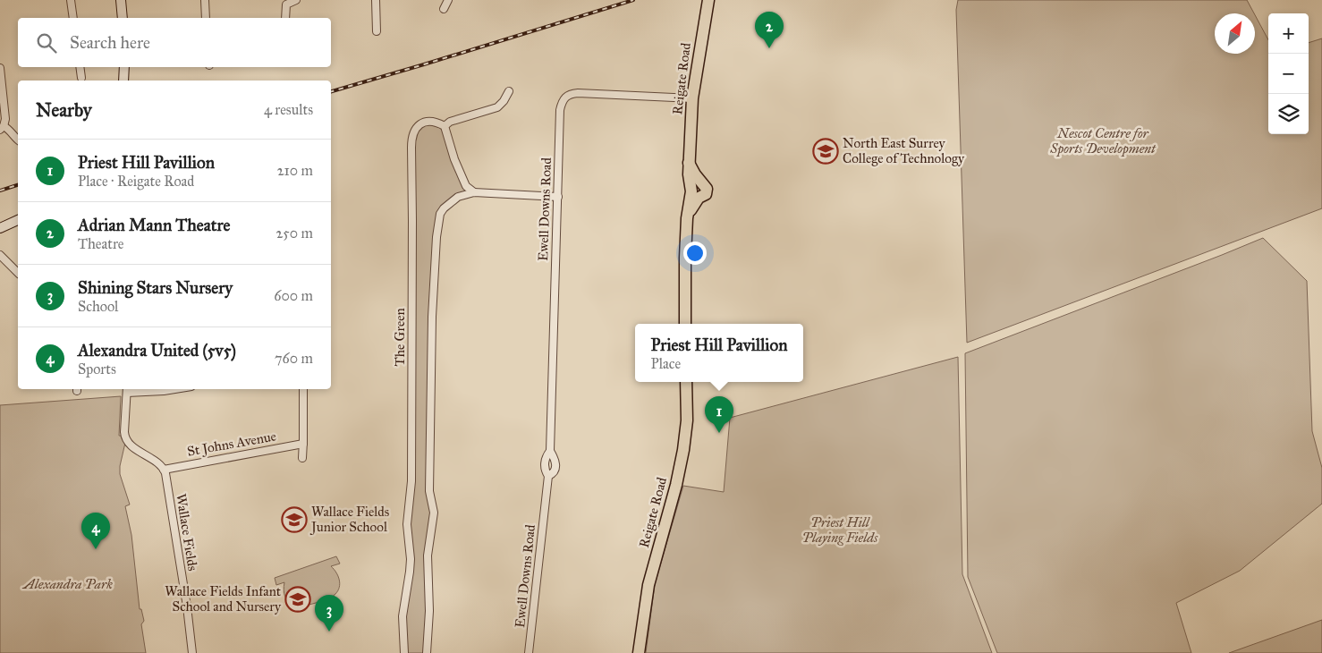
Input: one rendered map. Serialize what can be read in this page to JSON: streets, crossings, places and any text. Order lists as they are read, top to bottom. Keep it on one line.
{"streets":{"highway":["Reigate Road"],"street":["Ewell Downs Road","The Green","St Johns Avenue","Wallace Fields"]},"crossings":[["Reigate Road","Ewell Downs Road"],["St Johns Avenue","Wallace Fields"]],"parks":["Nescot Centre for Sports Development","Priest Hill Playing Fields","Alexandra Park"],"places":{"school or university":["North East Surrey College of Technology","Wallace Fields Junior School","Wallace Fields Infant School and Nursery"]},"north":"top right","page":{"pins":["2","1","4","3"],"map_buttons":["+","−"],"search":"Search here","heading":["Nearby","4 results"],"list":[{"mark":"1","name":"Priest Hill Pavillion","note":"Place · Reigate Road","value":"210 m"},{"mark":"2","name":"Adrian Mann Theatre","note":"Theatre","value":"250 m"},{"mark":"3","name":"Shining Stars Nursery","note":"School","value":"600 m"},{"mark":"4","name":"Alexandra United (5v5)","note":"Sports","value":"760 m"}],"popup":["Priest Hill Pavillion","Place"]}}
